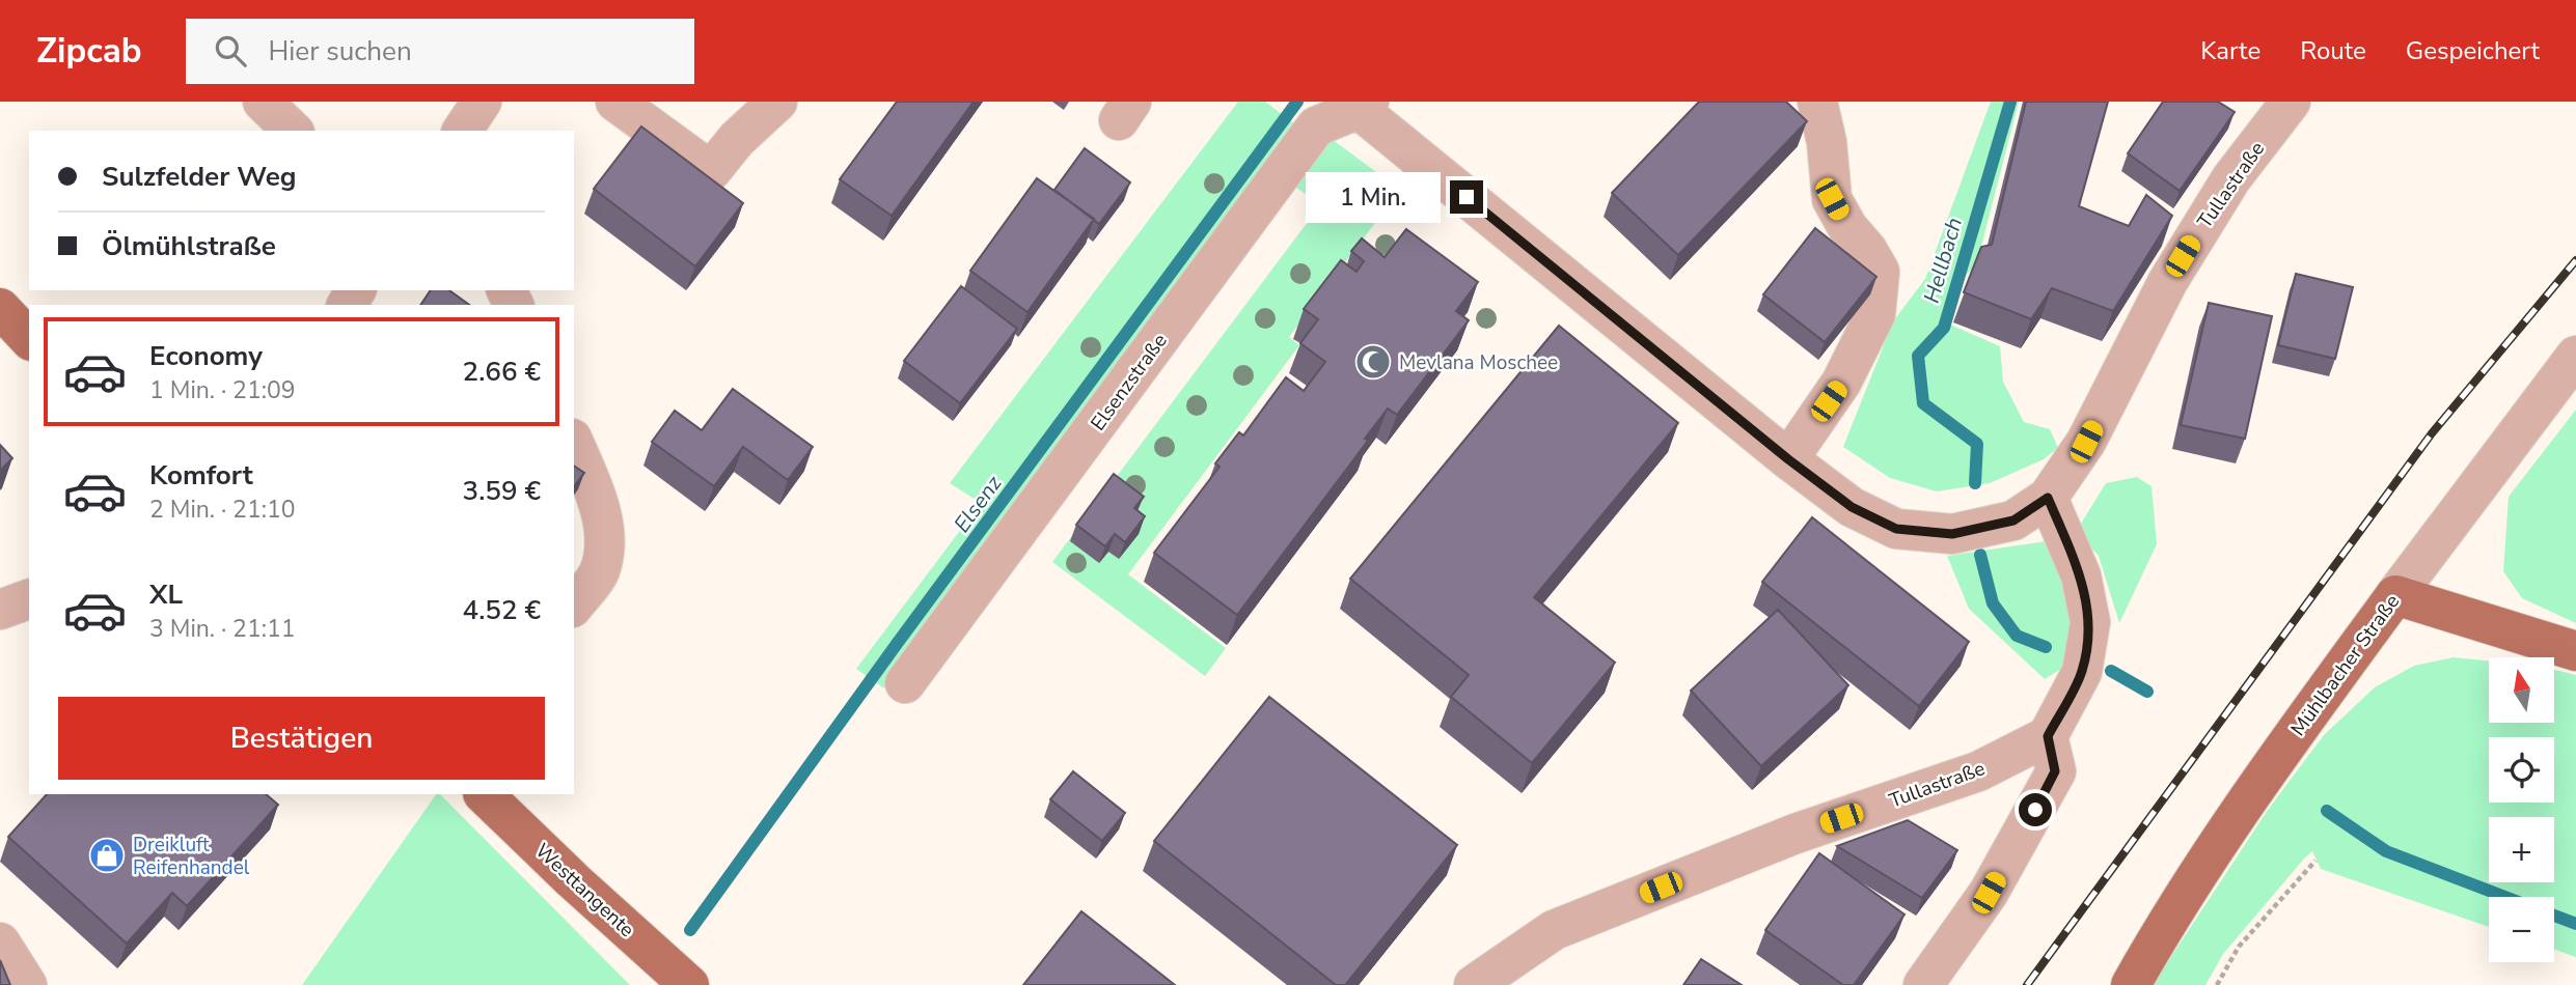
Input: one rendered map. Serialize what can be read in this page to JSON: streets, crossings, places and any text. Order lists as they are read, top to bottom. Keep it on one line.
{"streets":{"main road":["Mühlbacher Straße","Westtangente"],"street":["Tullastraße","Elsenzstraße"]},"water":["Hellbach","Elsenz"],"places":{"mosque":["Mevlana Moschee"],"shop":["Dreikluft Reifenhandel"]},"north":"top","page":{"header":"Zipcab","search":"Hier suchen","nav":["Karte","Route","Gespeichert"],"banner":["Sulzfelder Weg","Ölmühlstraße"],"bubble":"1 Min.","list":[{"name":"Economy","note":"1 Min. · 21:09","value":"2.66 €"},{"name":"Komfort","note":"2 Min. · 21:10","value":"3.59 €"},{"name":"XL","note":"3 Min. · 21:11","value":"4.52 €"}],"map_buttons":["+","−"],"buttons":"Bestätigen"}}
